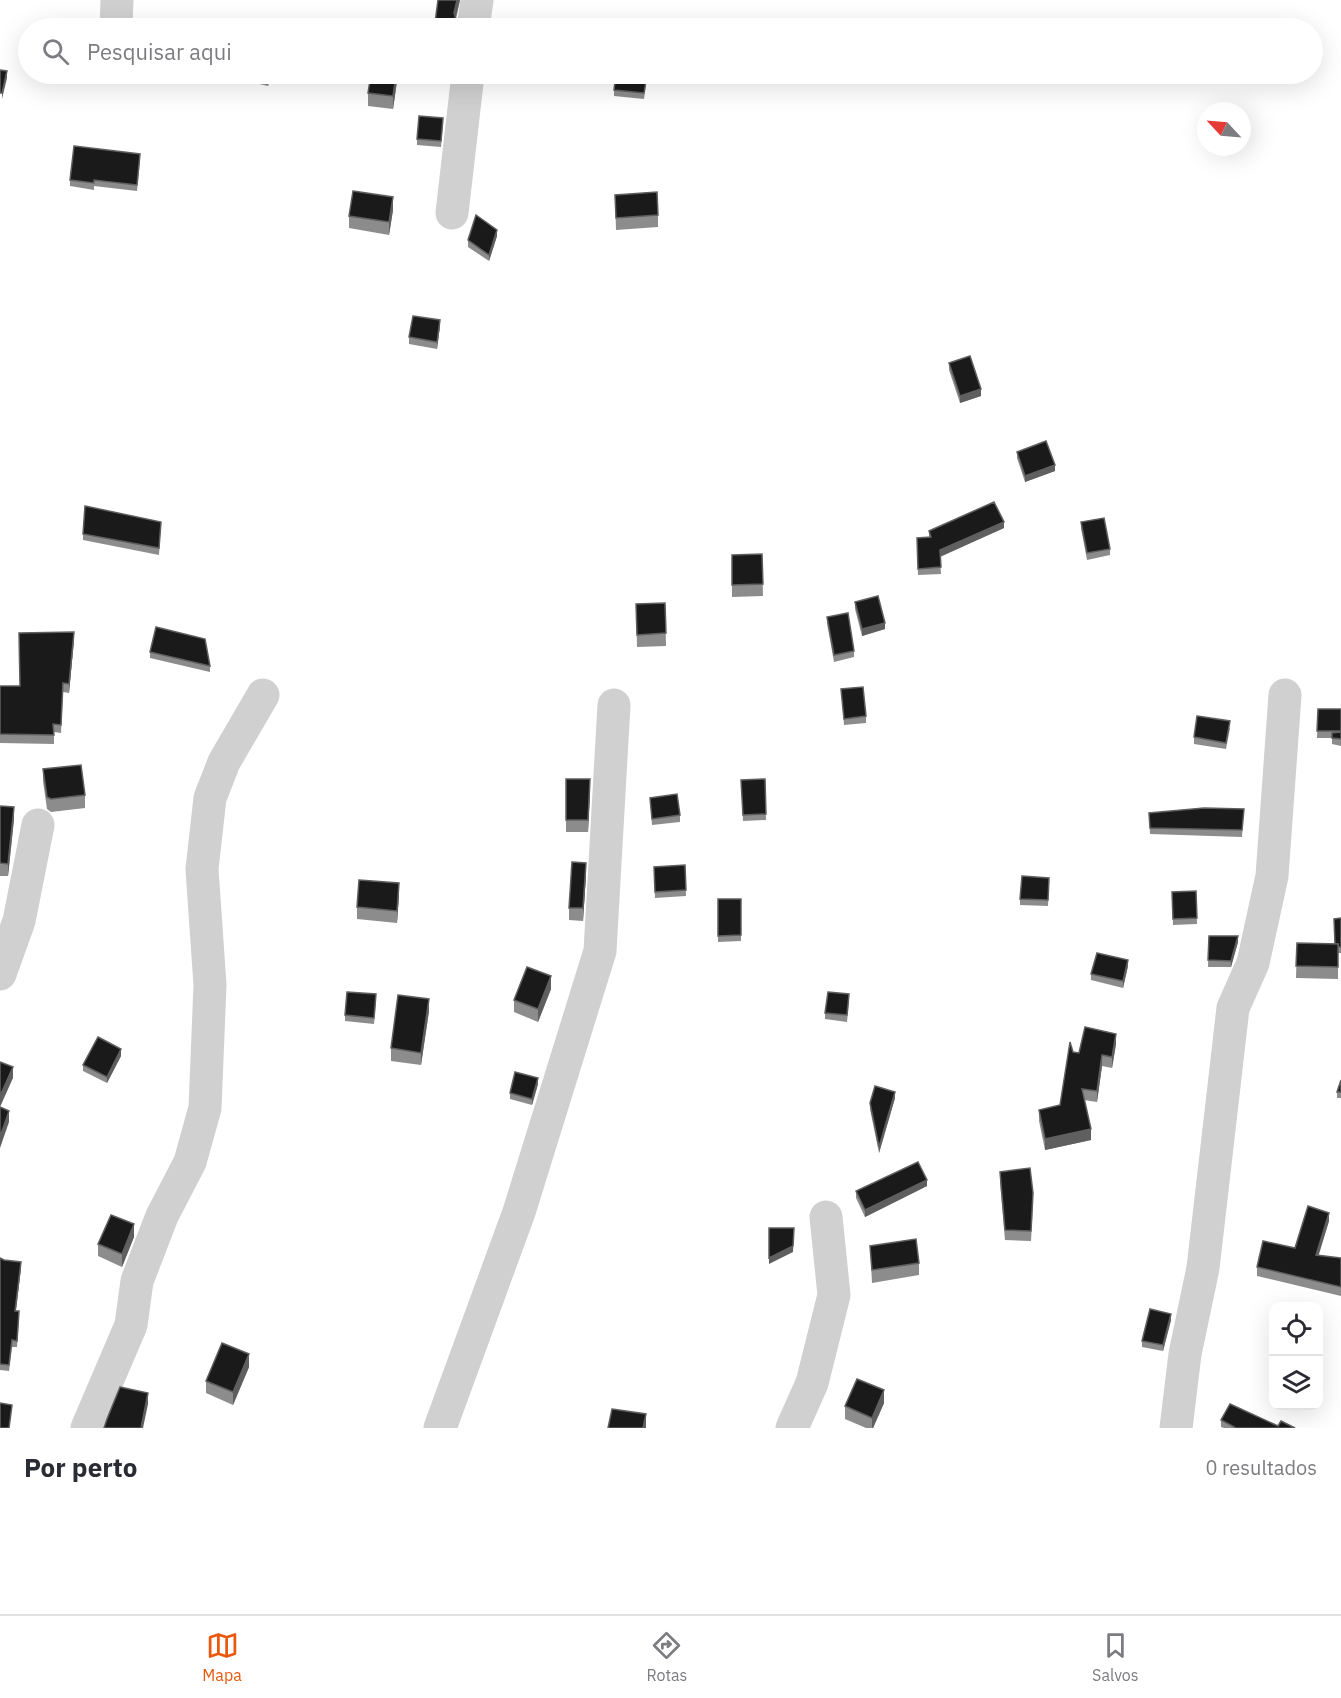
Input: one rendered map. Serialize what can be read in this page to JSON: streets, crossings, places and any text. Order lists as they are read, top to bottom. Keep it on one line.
{"north":"top left","page":{"search":"Pesquisar aqui","heading":["Por perto","0 resultados"],"nav":["Mapa","Rotas","Salvos"]}}
